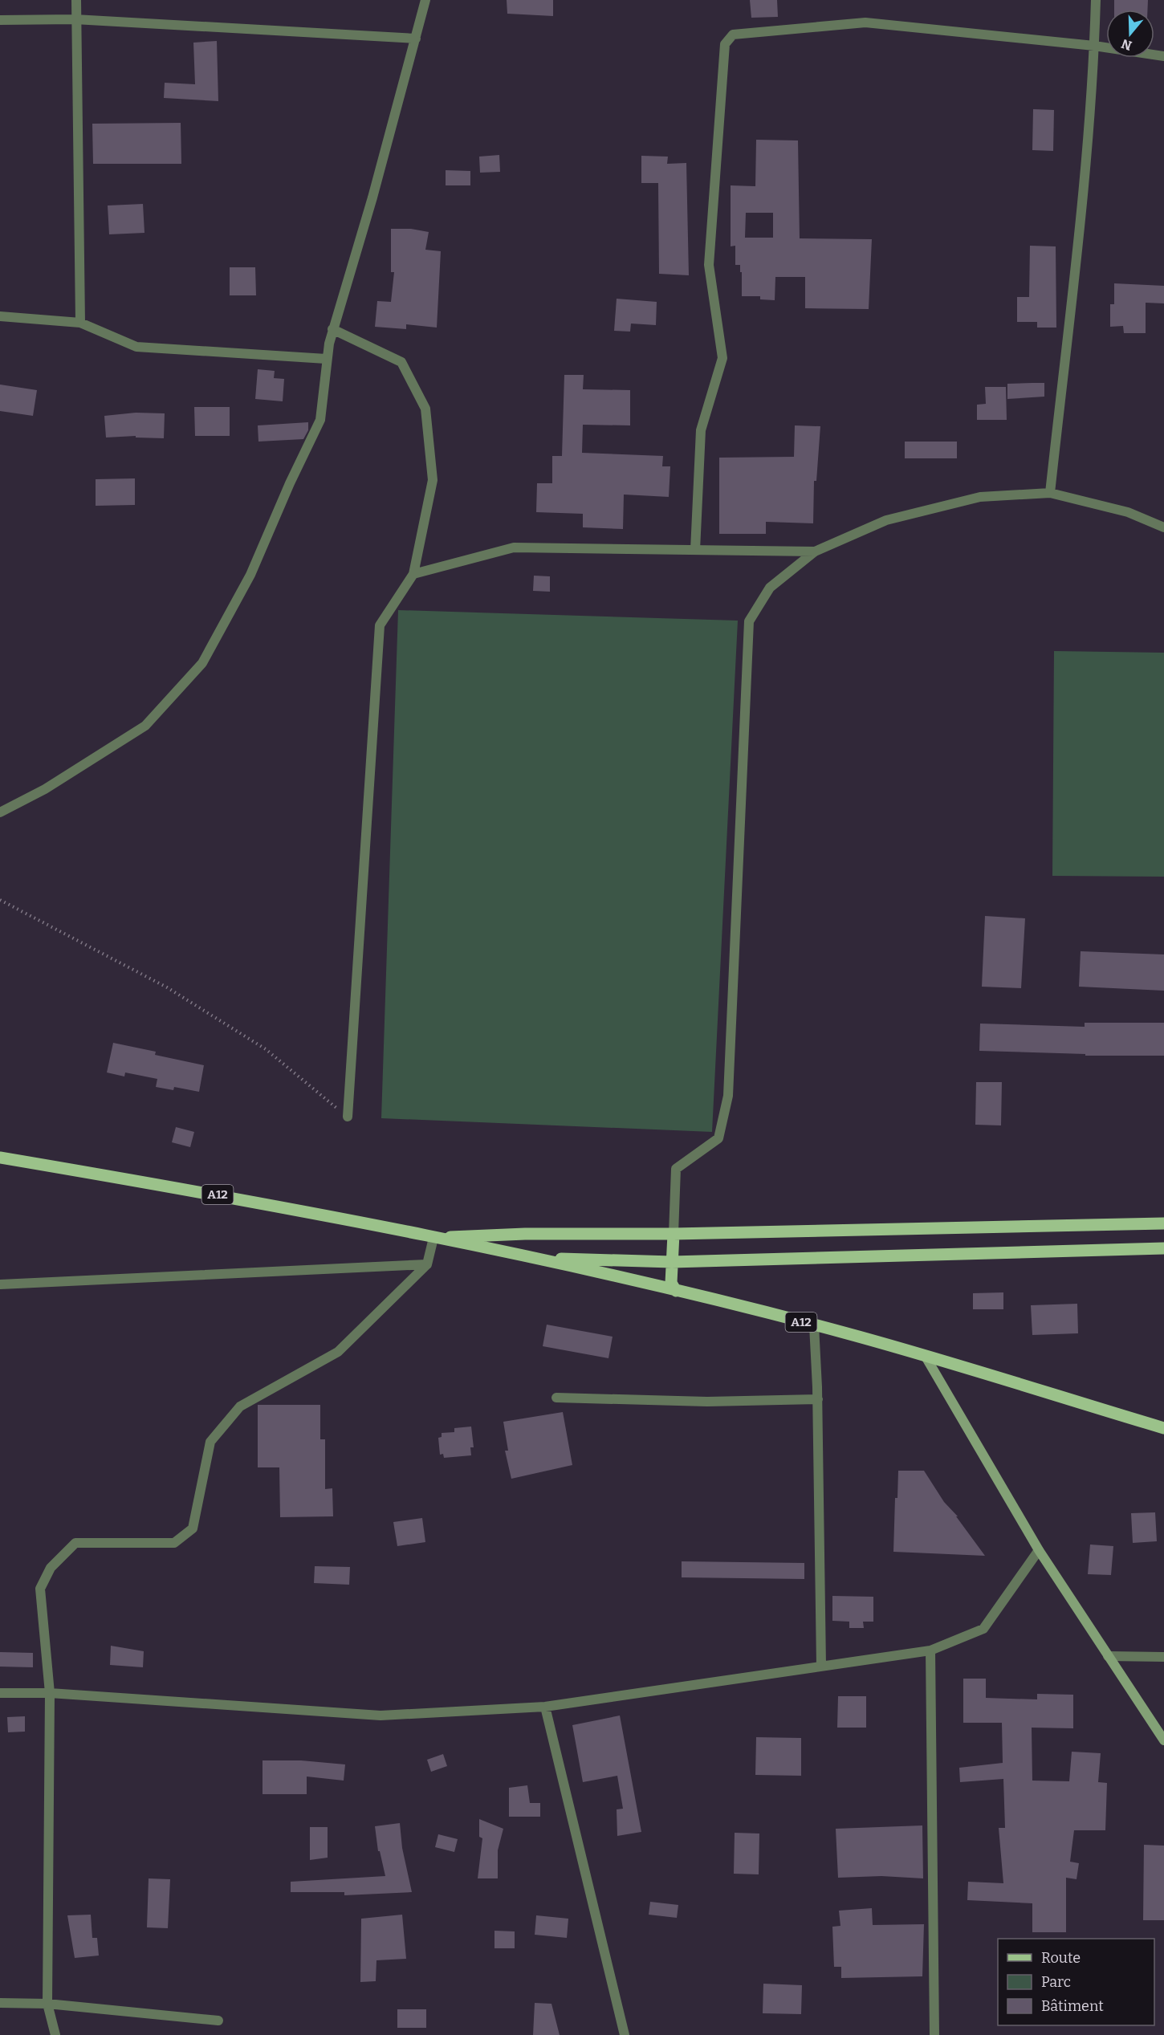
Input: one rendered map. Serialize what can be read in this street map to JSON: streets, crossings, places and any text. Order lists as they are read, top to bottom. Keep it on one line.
{"streets":{"main road":["A12"]},"legend":["Route","Parc","Bâtiment"],"north":"bottom"}
